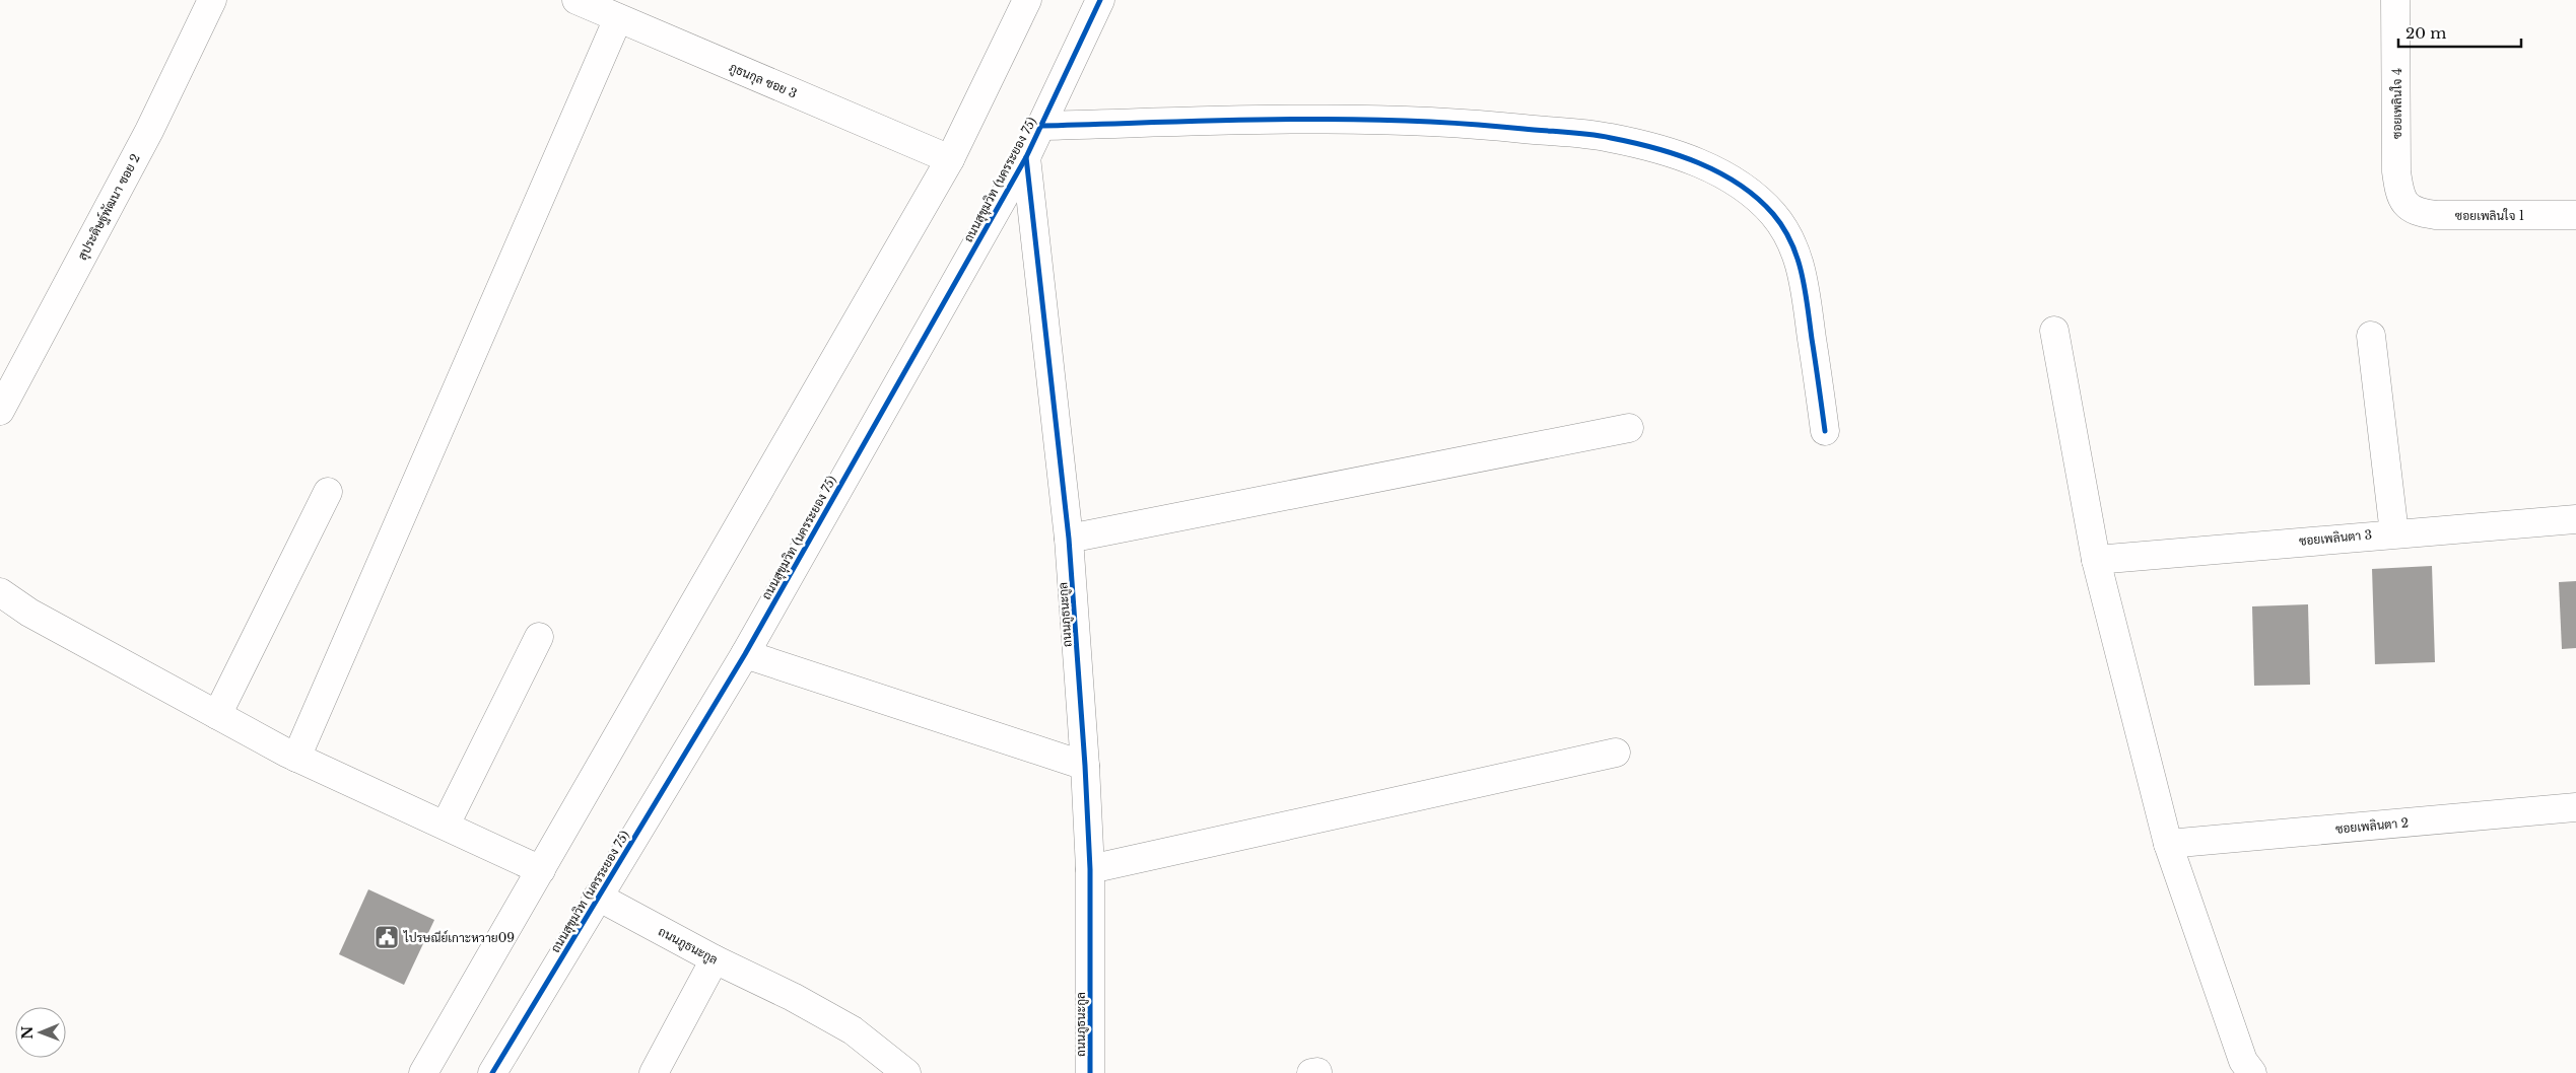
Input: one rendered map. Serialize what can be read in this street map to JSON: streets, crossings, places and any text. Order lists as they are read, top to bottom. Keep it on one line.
{"streets":{"street":["ภูธนกุล ซอย 3","ซอยเพลินใจ 4","ถนนสุขุมวิท (นครระยอง 75)","สุประดิษฐ์พัฒนา ซอย 2","ซอยเพลินใจ 1","ซอยเพลินตา 3","ถนนภูธนะกูล","ซอยเพลินตา 2"]},"crossings":[["ซอยเพลินใจ 4","ซอยเพลินใจ 1"],["ถนนสุขุมวิท (นครระยอง 75)","ถนนภูธนะกูล"]],"places":{"public building":["ไปรษณีย์เกาะหวาย09"]},"scale_bar":"20 m","north":"left"}
